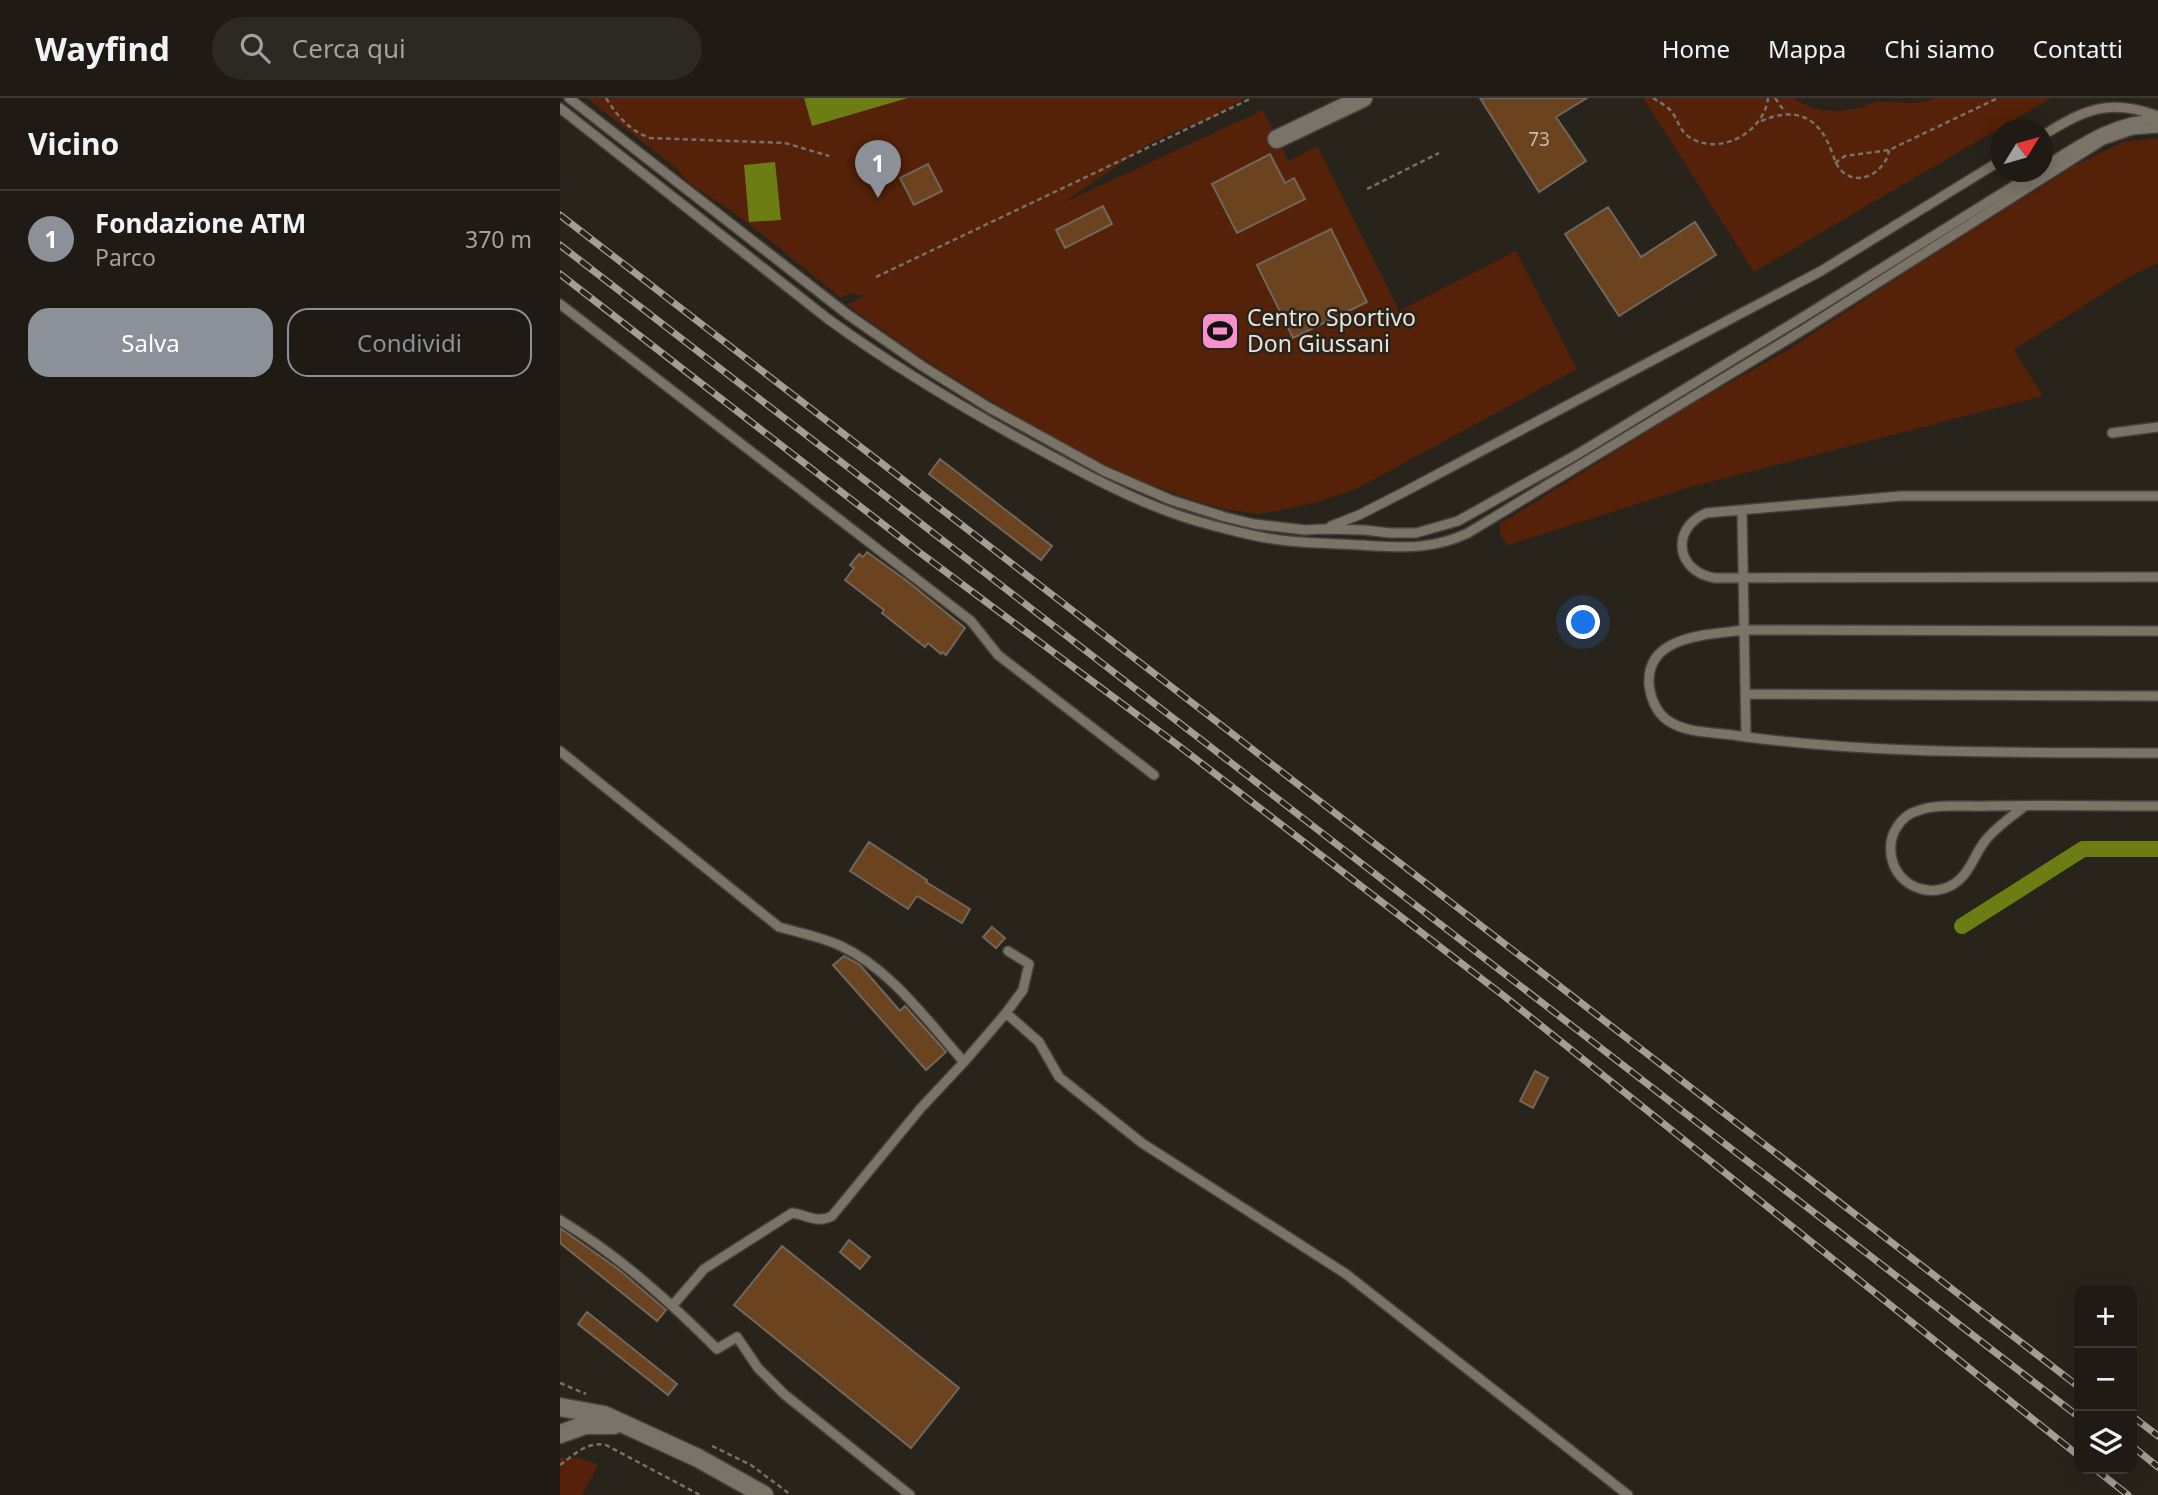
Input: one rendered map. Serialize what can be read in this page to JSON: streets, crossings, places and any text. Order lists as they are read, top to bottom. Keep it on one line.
{"places":{"sports":["Centro Sportivo Don Giussani"]},"house_numbers":["73"],"north":"top right","page":{"header":"Wayfind","search":"Cerca qui","nav":["Home","Mappa","Chi siamo","Contatti"],"heading":"Vicino","pins":"1","list":[{"mark":"1","name":"Fondazione ATM","note":"Parco","value":"370 m"}],"buttons":["Salva","Condividi"],"map_buttons":["+","−"]}}
